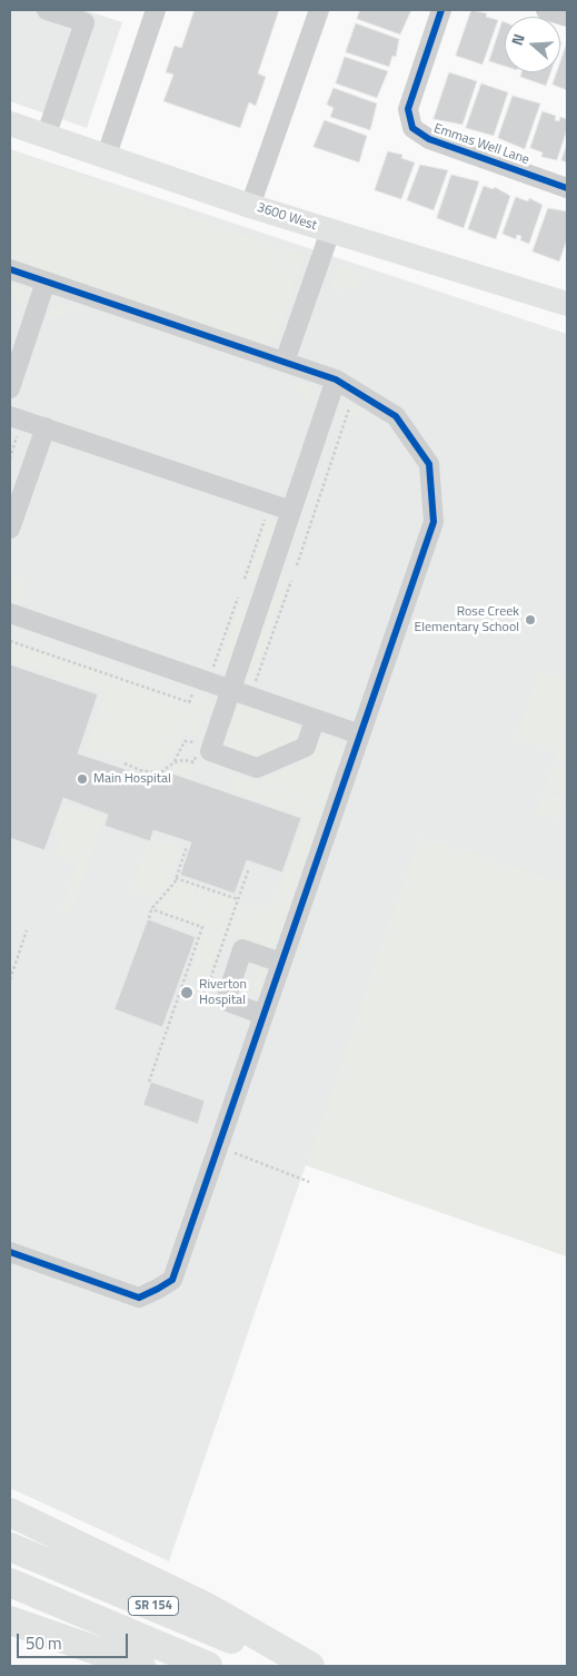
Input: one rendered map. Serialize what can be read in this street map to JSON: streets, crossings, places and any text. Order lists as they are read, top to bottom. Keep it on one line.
{"streets":{"highway":["SR 154"],"main road":["3600 West"],"street":["Emmas Well Lane"]},"places":["Rose Creek Elementary School","Main Hospital","Riverton Hospital"],"scale_bar":"50 m","north":"left"}
